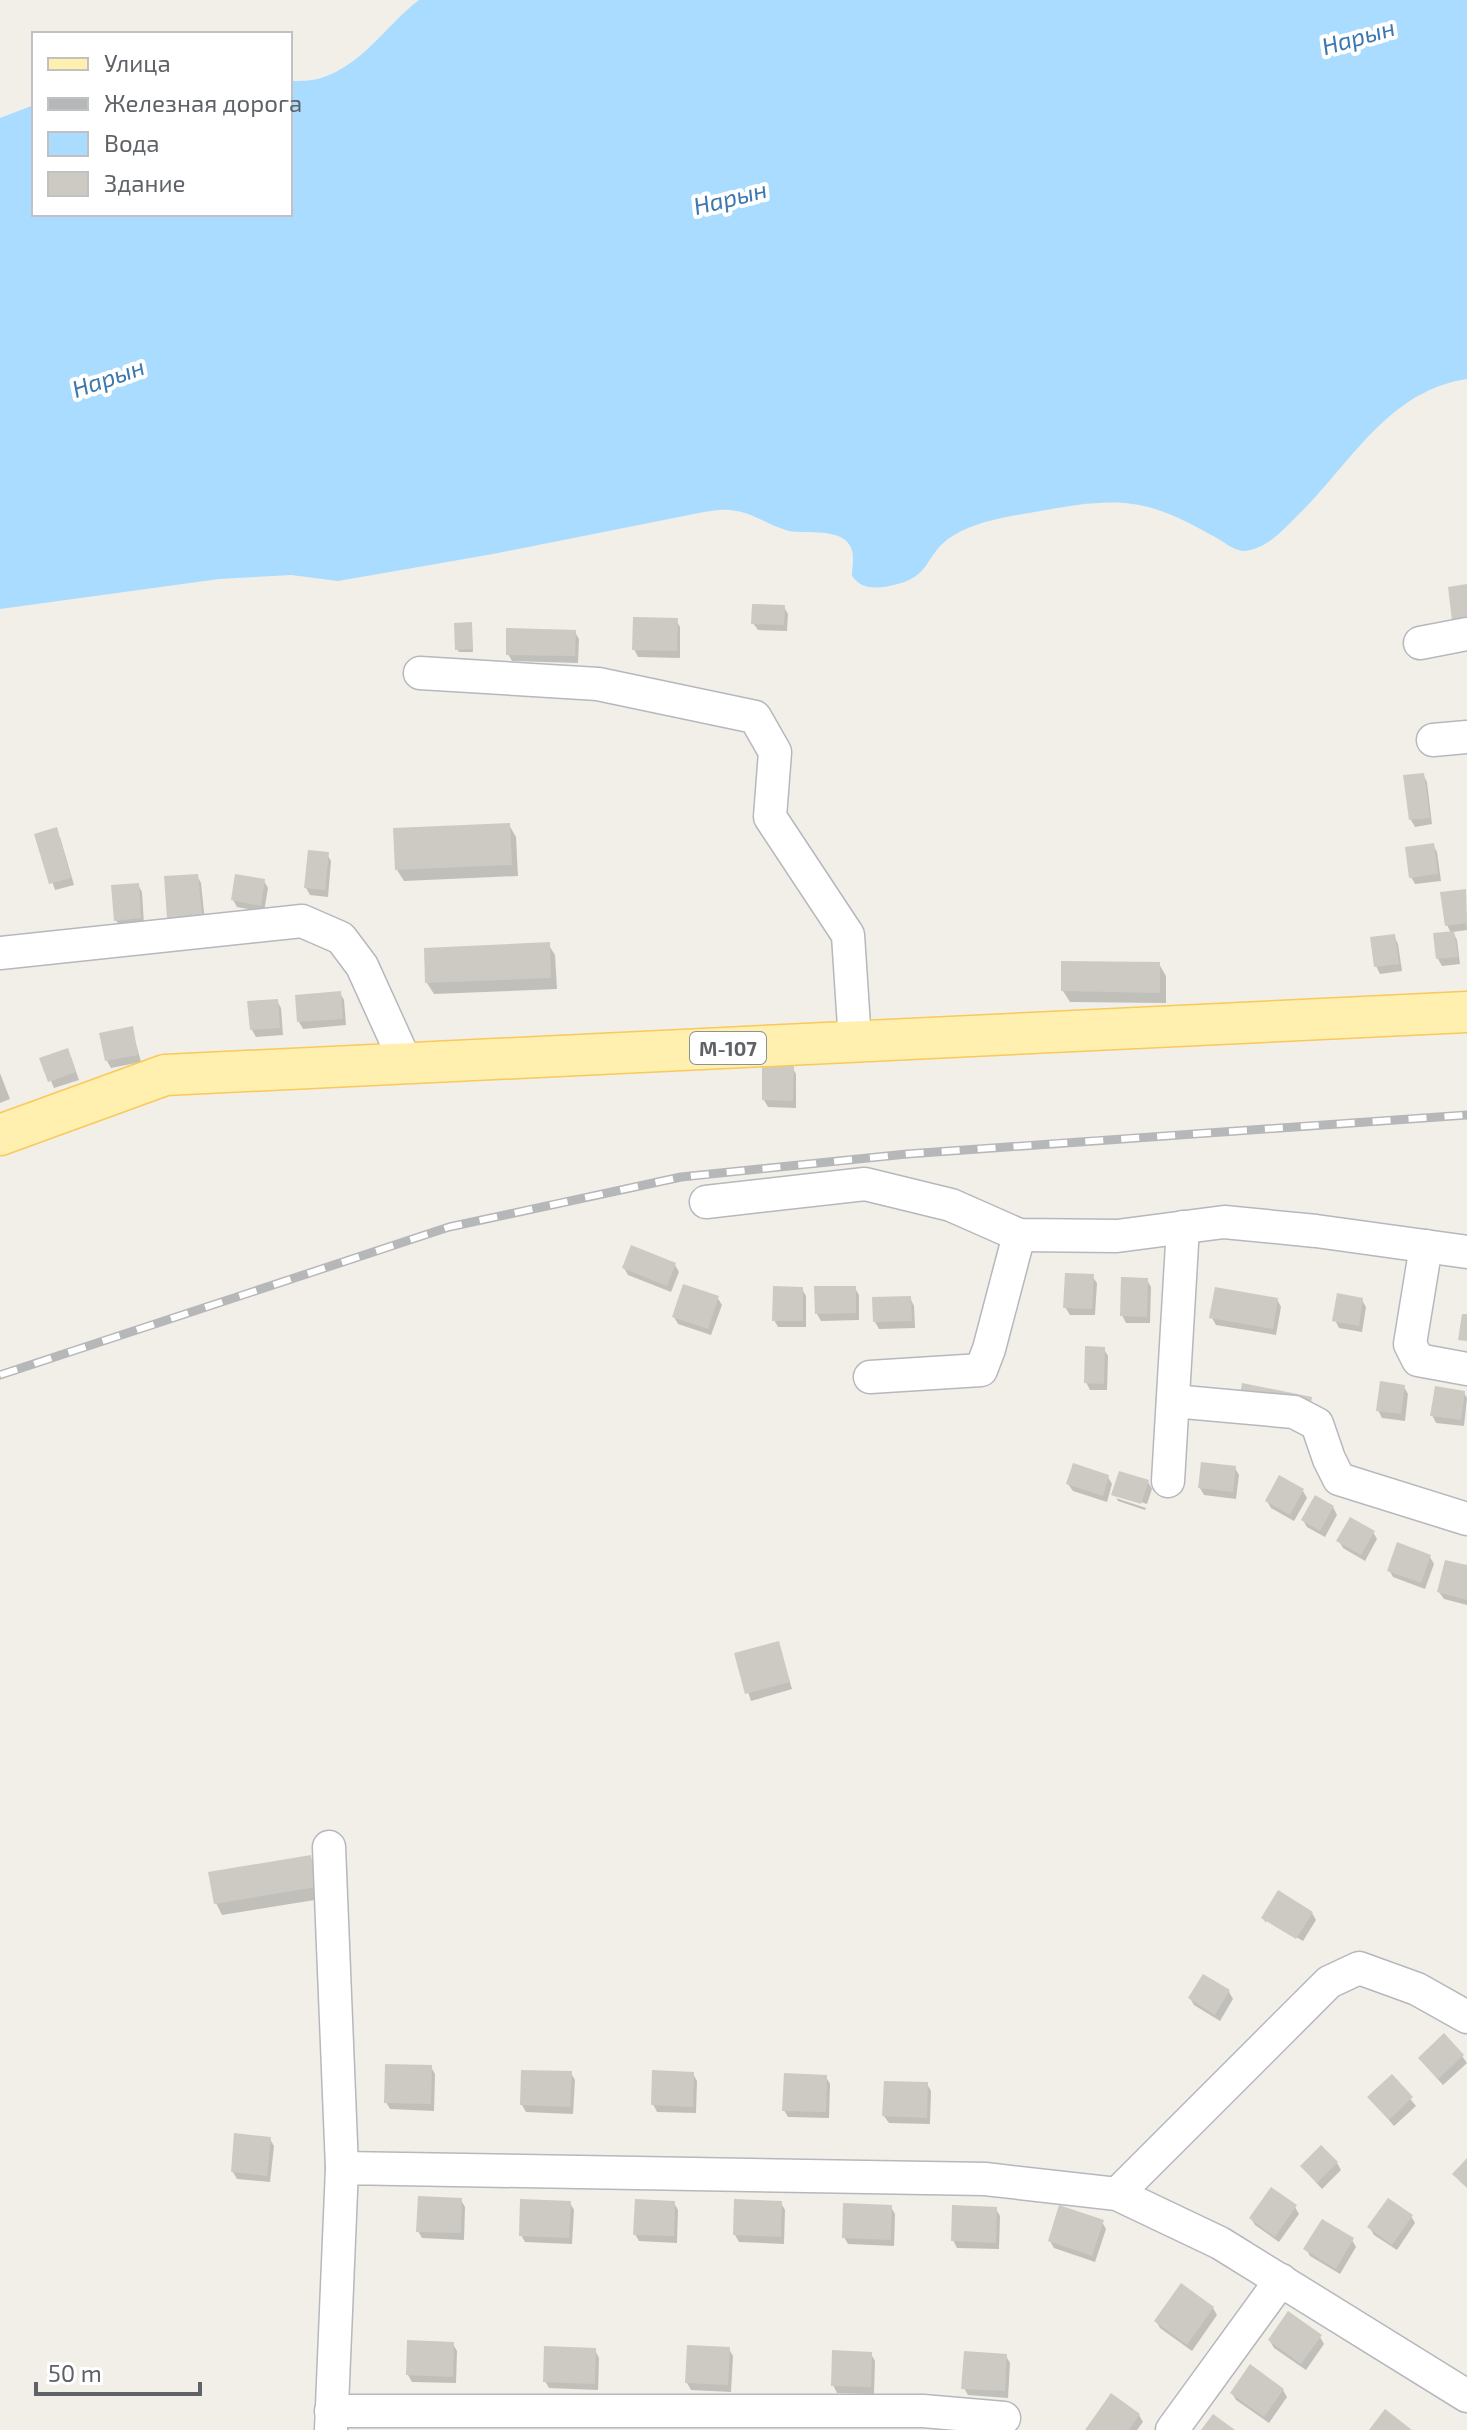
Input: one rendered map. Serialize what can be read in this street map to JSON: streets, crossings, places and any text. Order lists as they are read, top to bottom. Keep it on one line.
{"streets":{"main road":["М-107"]},"water":["Нарын"],"legend":["Улица","Железная дорога","Вода","Здание"],"scale_bar":"50 m"}
